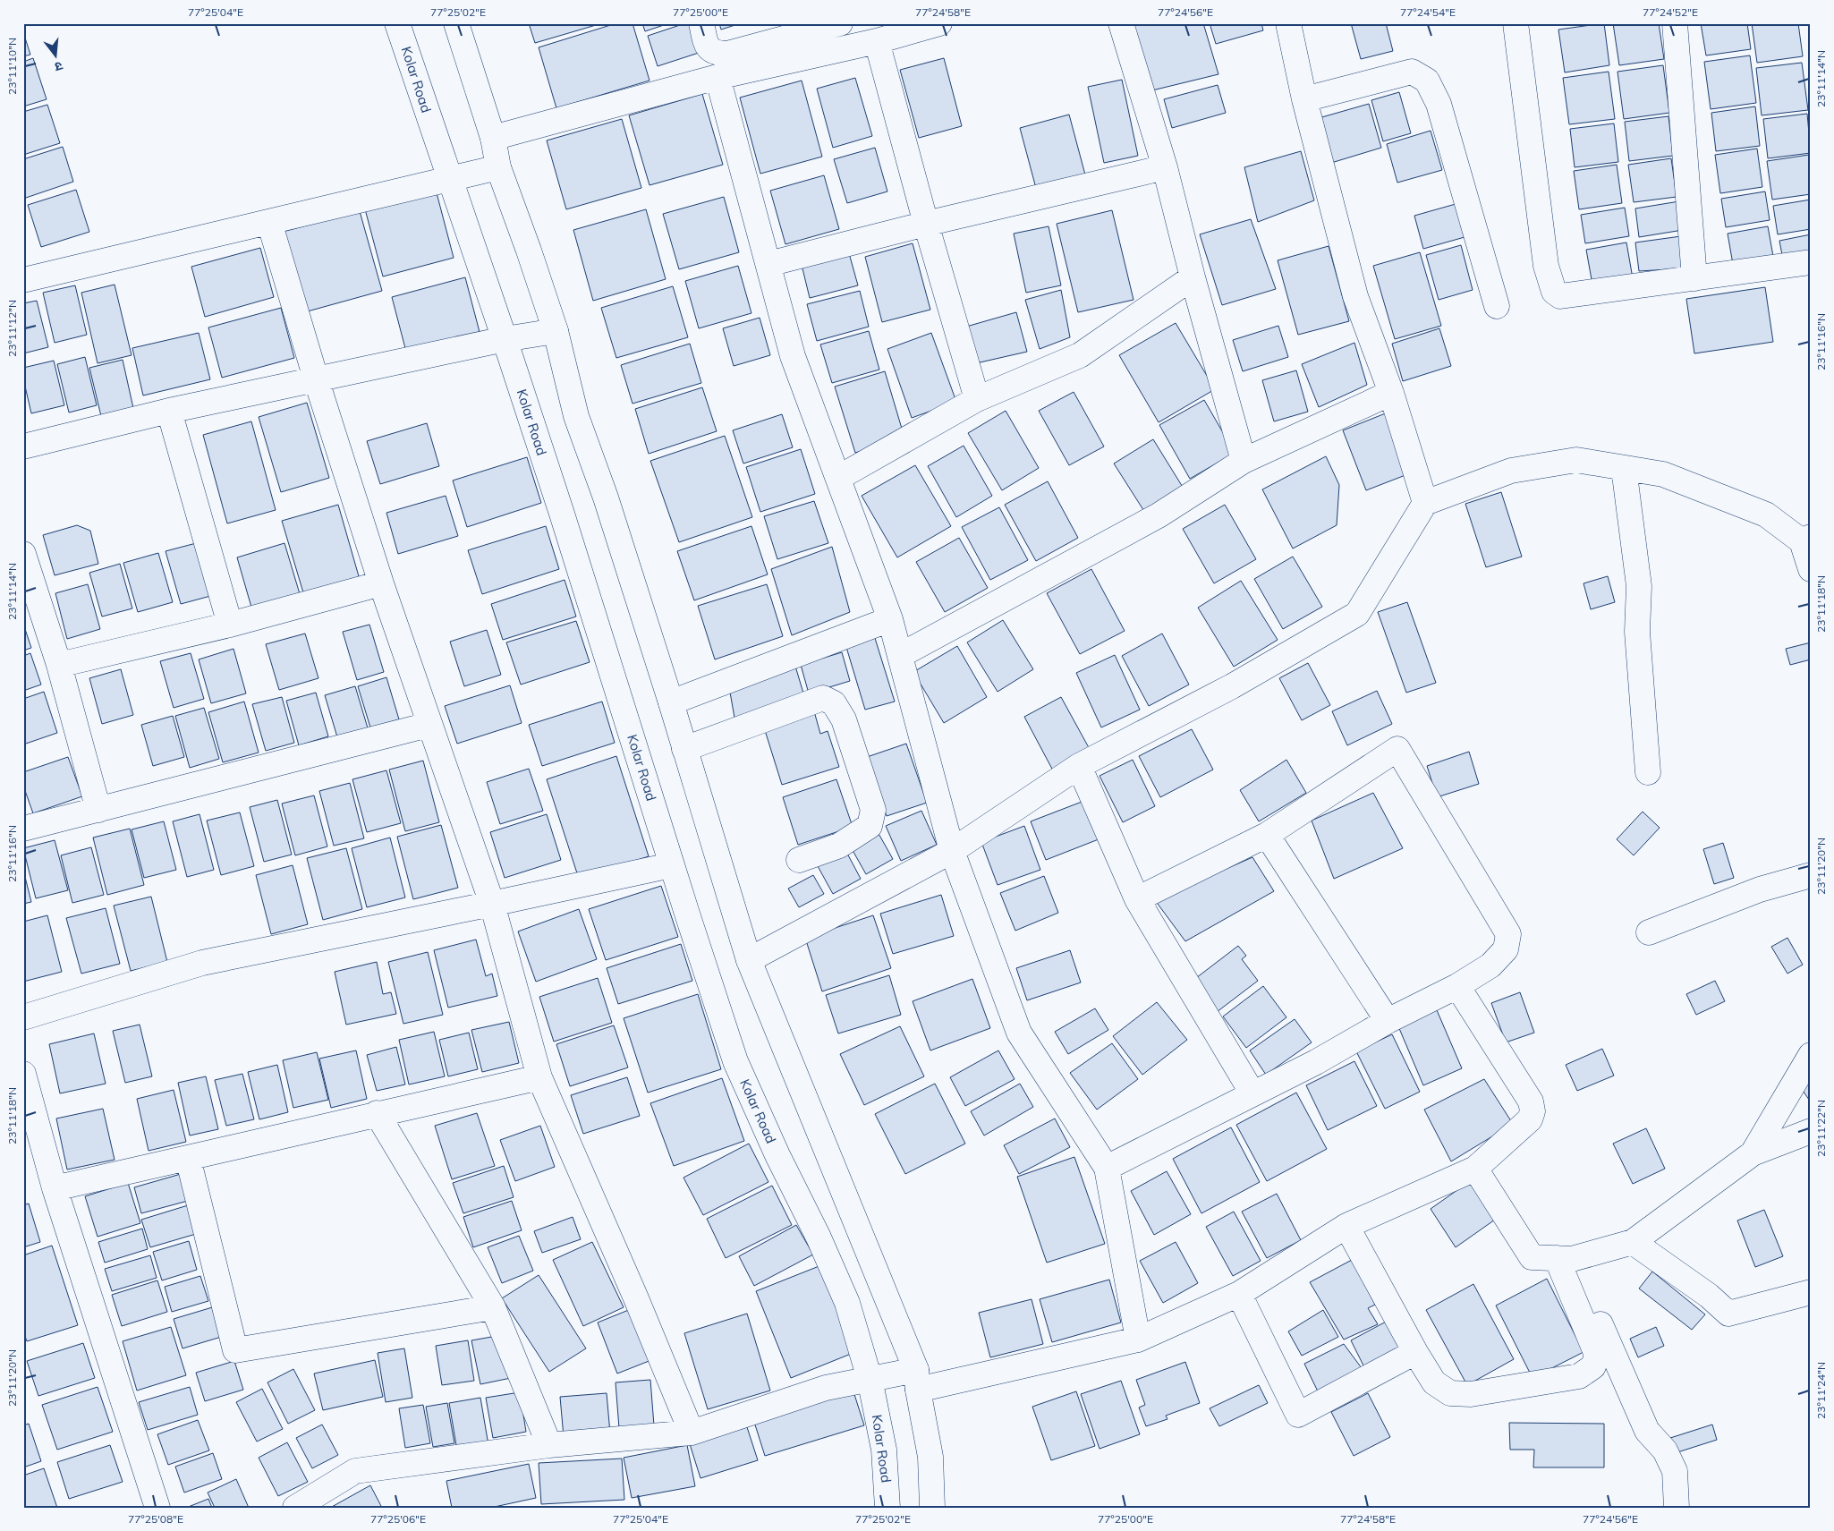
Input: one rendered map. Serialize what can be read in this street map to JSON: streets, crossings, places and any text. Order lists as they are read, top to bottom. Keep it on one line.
{"streets":{"street":["Kolar Road"]},"north":"bottom","coordinates":["77°25'04\"E","77°25'02\"E","77°25'00\"E","77°24'58\"E","77°24'56\"E","77°24'54\"E","77°24'52\"E","23°11'10\"N","23°11'14\"N","23°11'12\"N","23°11'16\"N","23°11'18\"N","23°11'20\"N","23°11'22\"N","23°11'24\"N","77°25'08\"E","77°25'06\"E"]}
